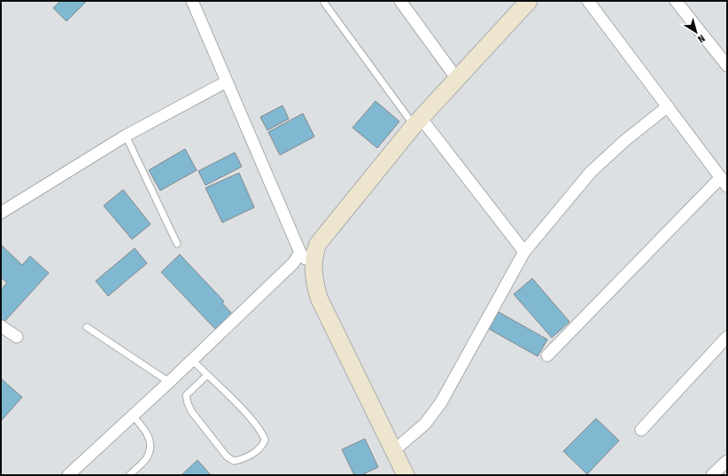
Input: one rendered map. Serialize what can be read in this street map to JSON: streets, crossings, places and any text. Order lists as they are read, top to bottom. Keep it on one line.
{"north":"bottom right"}
